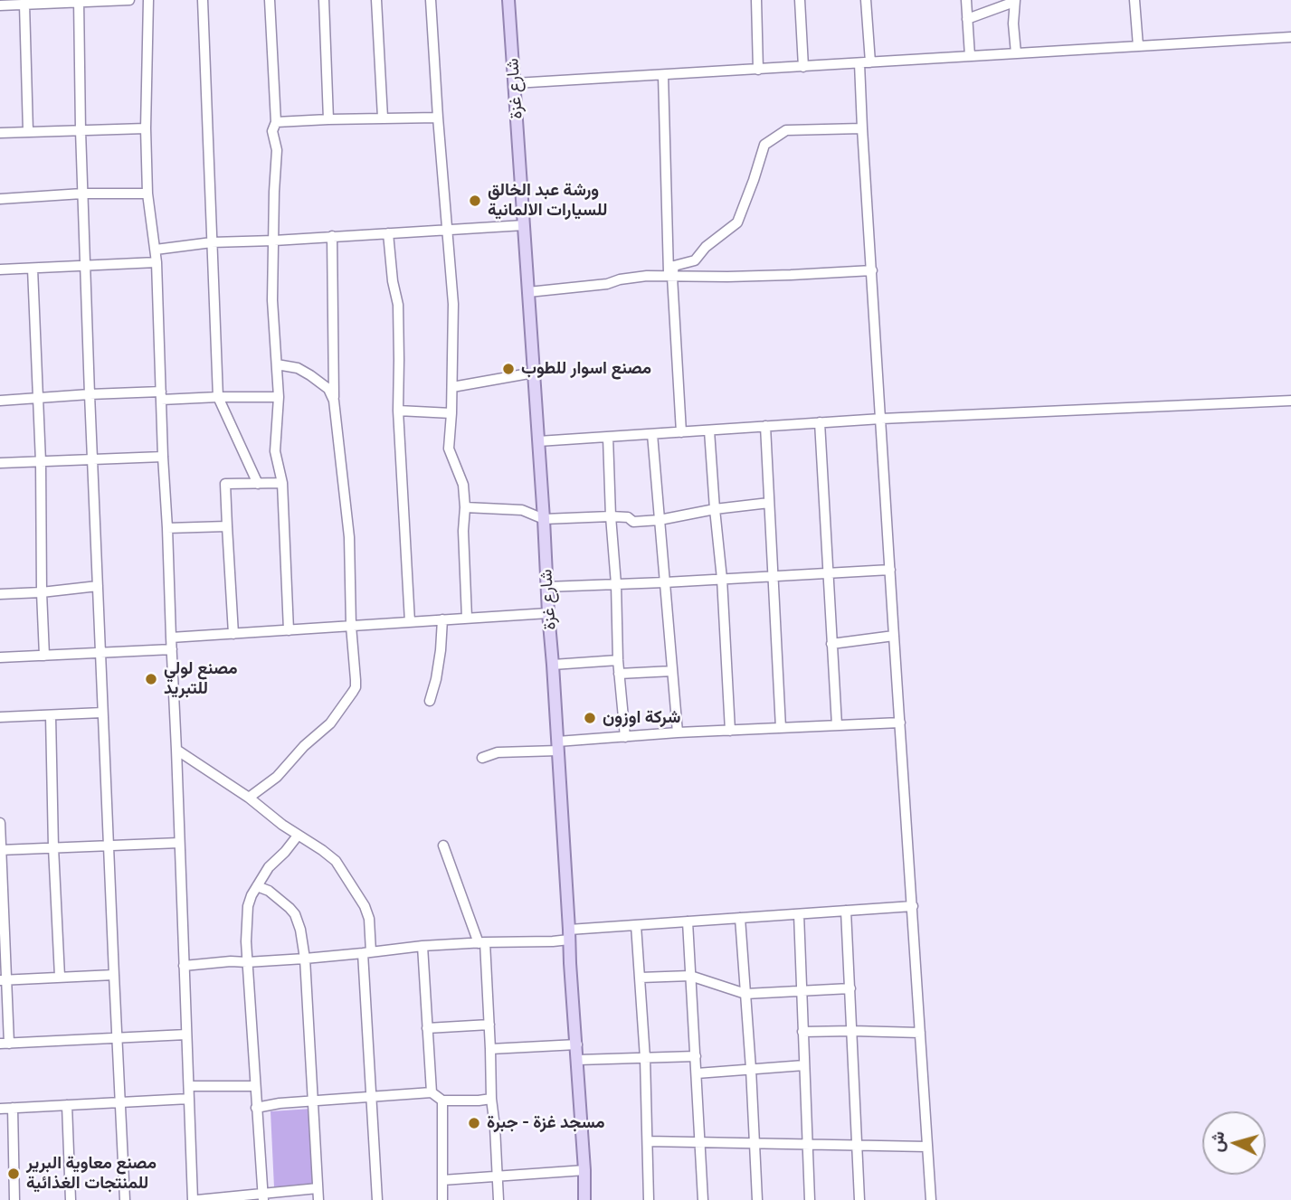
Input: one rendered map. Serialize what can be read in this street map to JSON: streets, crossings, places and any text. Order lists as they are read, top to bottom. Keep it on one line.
{"streets":{"main road":["شارع غزة"]},"places":["ورشة عبد الخالق للسيارات الالمانية","مصنع اسوار للطوب","مصنع لولي للتبريد","شركة اوزون","مسجد غزة - جبرة","مصنع معاوية البرير للمنتجات الغذائية"],"north":"left"}
